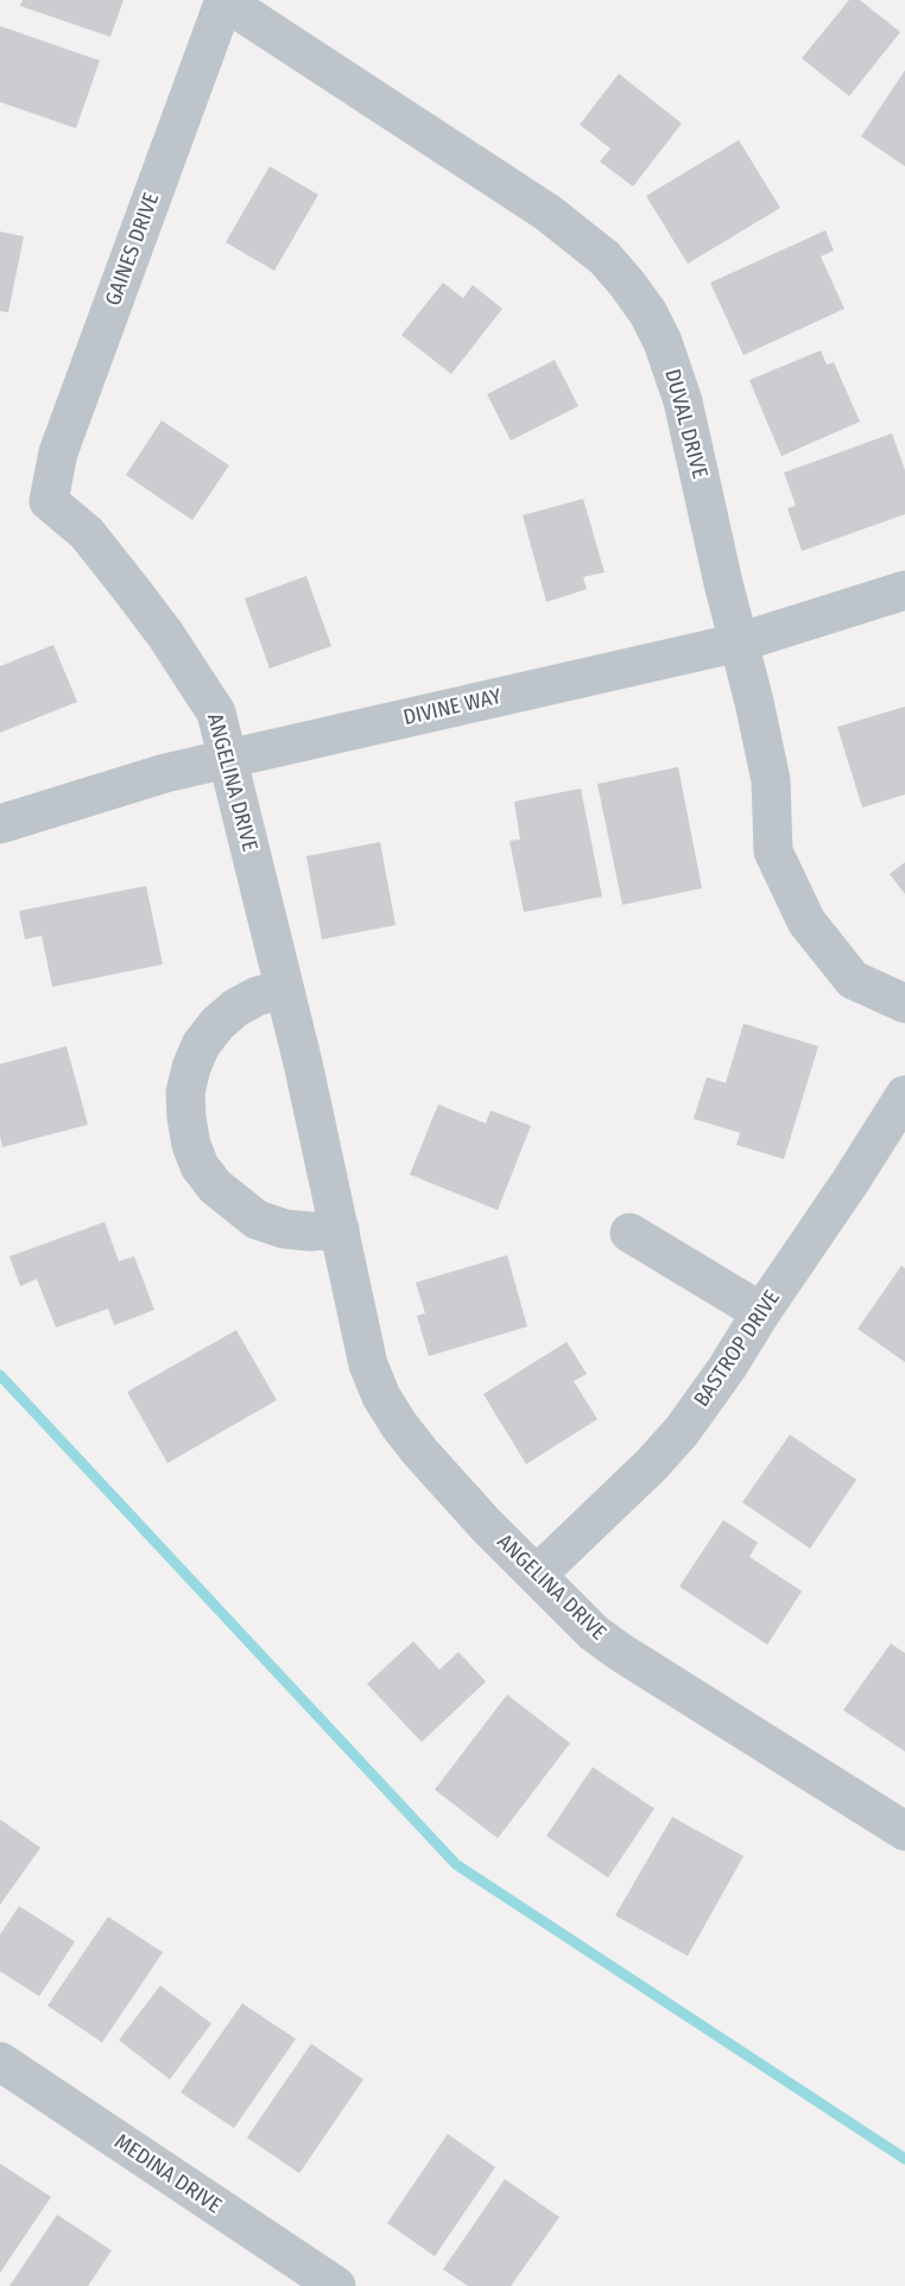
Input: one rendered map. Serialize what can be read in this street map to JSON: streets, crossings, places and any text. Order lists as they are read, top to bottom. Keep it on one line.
{"streets":{"street":["GAINES DRIVE","DUVAL DRIVE","DIVINE WAY","ANGELINA DRIVE","BASTROP DRIVE","MEDINA DRIVE"]},"crossings":[["GAINES DRIVE","DUVAL DRIVE"],["GAINES DRIVE","ANGELINA DRIVE"],["DUVAL DRIVE","DIVINE WAY"],["DIVINE WAY","ANGELINA DRIVE"],["ANGELINA DRIVE","BASTROP DRIVE"]]}
